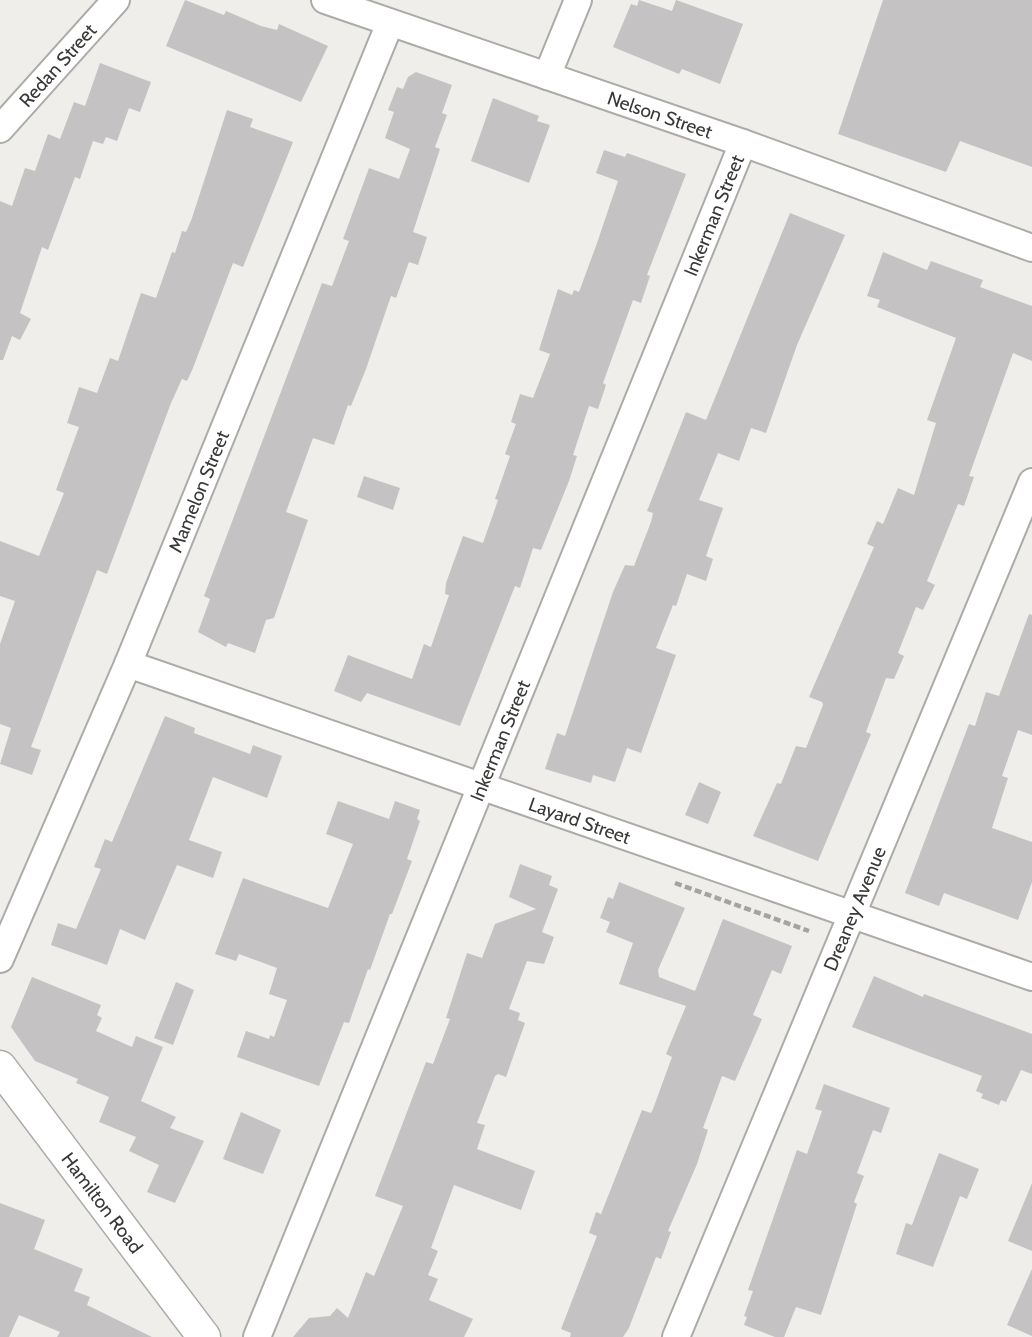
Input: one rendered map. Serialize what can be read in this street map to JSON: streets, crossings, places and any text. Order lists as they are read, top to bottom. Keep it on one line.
{"streets":{"main road":["Hamilton Road"],"street":["Redan Street","Nelson Street","Inkerman Street","Mamelon Street","Layard Street","Dreaney Avenue"]},"crossings":[["Nelson Street","Inkerman Street"],["Nelson Street","Mamelon Street"],["Inkerman Street","Layard Street"],["Mamelon Street","Layard Street"],["Layard Street","Dreaney Avenue"]]}
